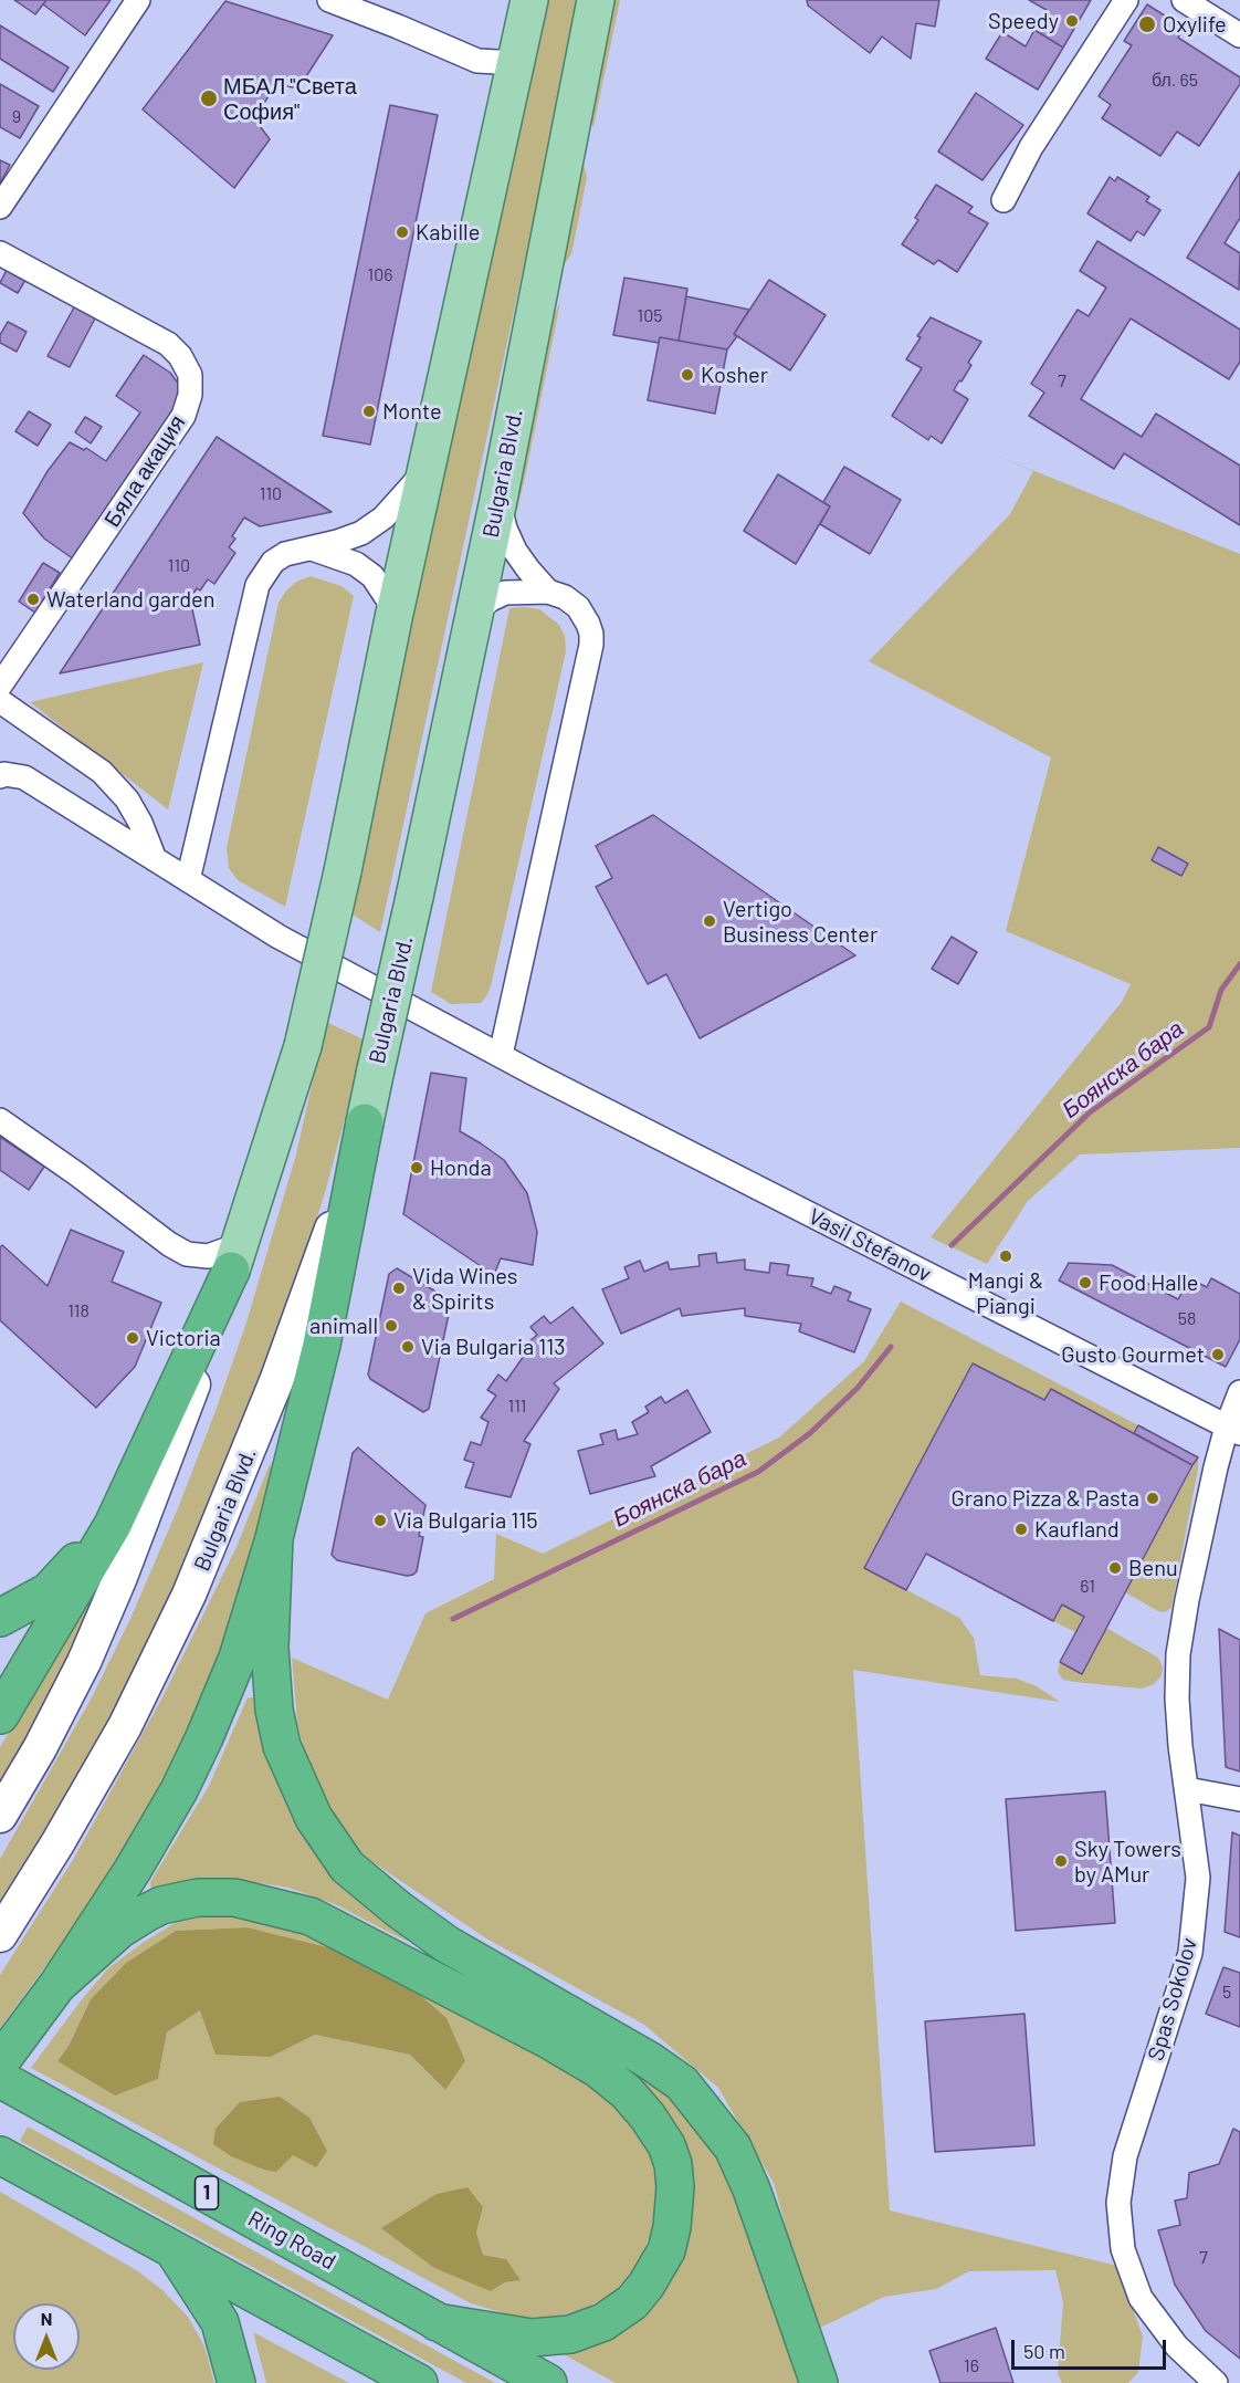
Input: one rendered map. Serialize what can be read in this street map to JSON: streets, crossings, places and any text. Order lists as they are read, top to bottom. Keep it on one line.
{"streets":{"highway":["1","Ring Road"],"main road":["Bulgaria Blvd."],"street":["Бяла акация","Vasil Stefanov","Spas Sokolov"]},"crossings":[["Vasil Stefanov","Spas Sokolov"]],"water":["Боянска бара"],"places":["Speedy","Oxylife","МБАЛ \"Света София\"","Kabille","Kosher","Monte","Waterland garden","Vertigo Business Center","Honda","Mangi & Piangi","Food Halle","Vida Wines & Spirits","animall","Victoria","Via Bulgaria 113","Gusto Gourmet","Grano Pizza & Pasta","Via Bulgaria 115","Kaufland","Benu","Sky Towers by AMur"],"house_numbers":["бл. 65","9","106","105","7","110","110","118","58","111","61","5","7","16"],"scale_bar":"50 m","north":"top"}
